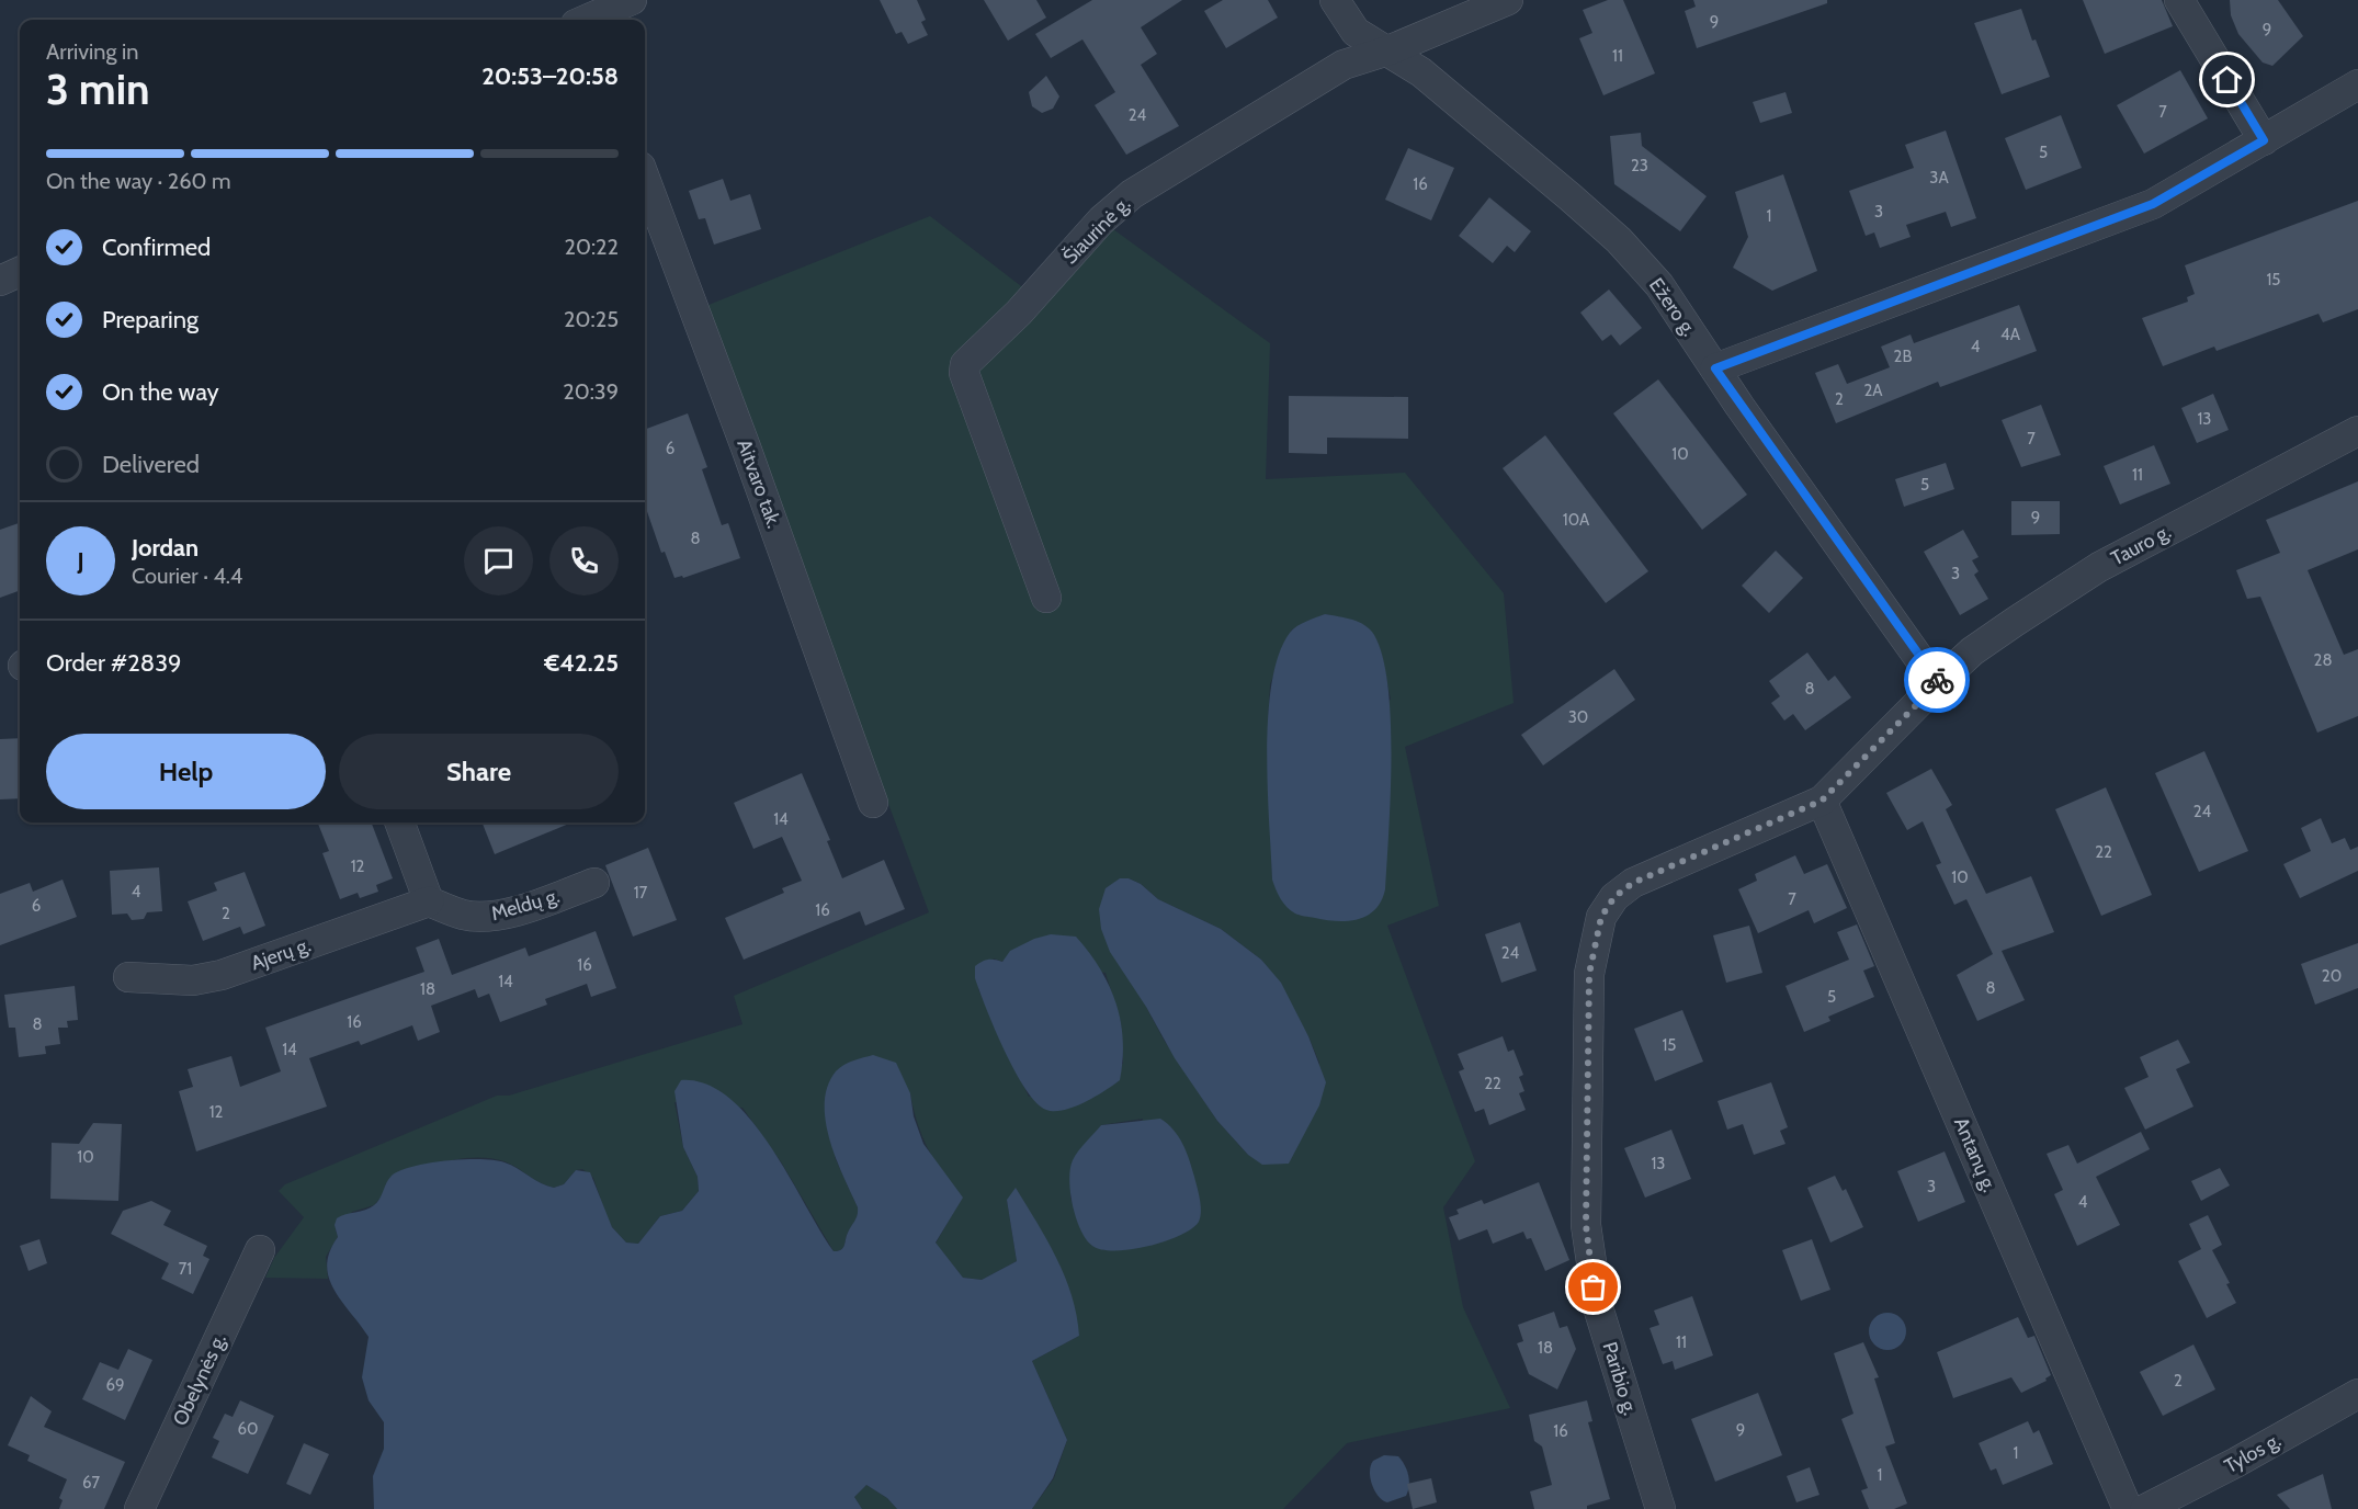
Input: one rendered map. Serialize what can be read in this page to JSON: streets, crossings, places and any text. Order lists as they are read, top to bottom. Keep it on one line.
{"streets":{"street":["Šiaurinė g.","Ežero g.","Aitvaro tak.","Tauro g.","Meldų g.","Ajerų g.","Antanų g.","Paribio g.","Obelynės g.","Tylos g."]},"crossings":[["Šiaurinė g.","Ežero g."],["Ežero g.","Tauro g."],["Ežero g.","Paribio g."],["Tauro g.","Paribio g."],["Meldų g.","Ajerų g."],["Antanų g.","Paribio g."]],"house_numbers":["9","9","11","7","24","5","23","3A","16","3","1","15","4A","4","2B","2A","2","13","7","6","10","11","5","9","10A","8","3","28","8","30","24","14","22","12","10","4","17","7","6","16","2","24","16","20","14","8","18","5","16","8","15","14","22","12","10","13","3","4","71","11","18","2","69","60","9","16","1","1","67"],"page":{"heading":["3 min","Arriving in","20:53–20:58"],"panel":["Jordan","Courier · 4.4","Order #2839","€42.25"],"bar":"On the way · 260 m","list":[["Confirmed","20:22"],["Preparing","20:25"],["On the way","20:39"],"Delivered"],"round":"J","buttons":["Help","Share"]}}
